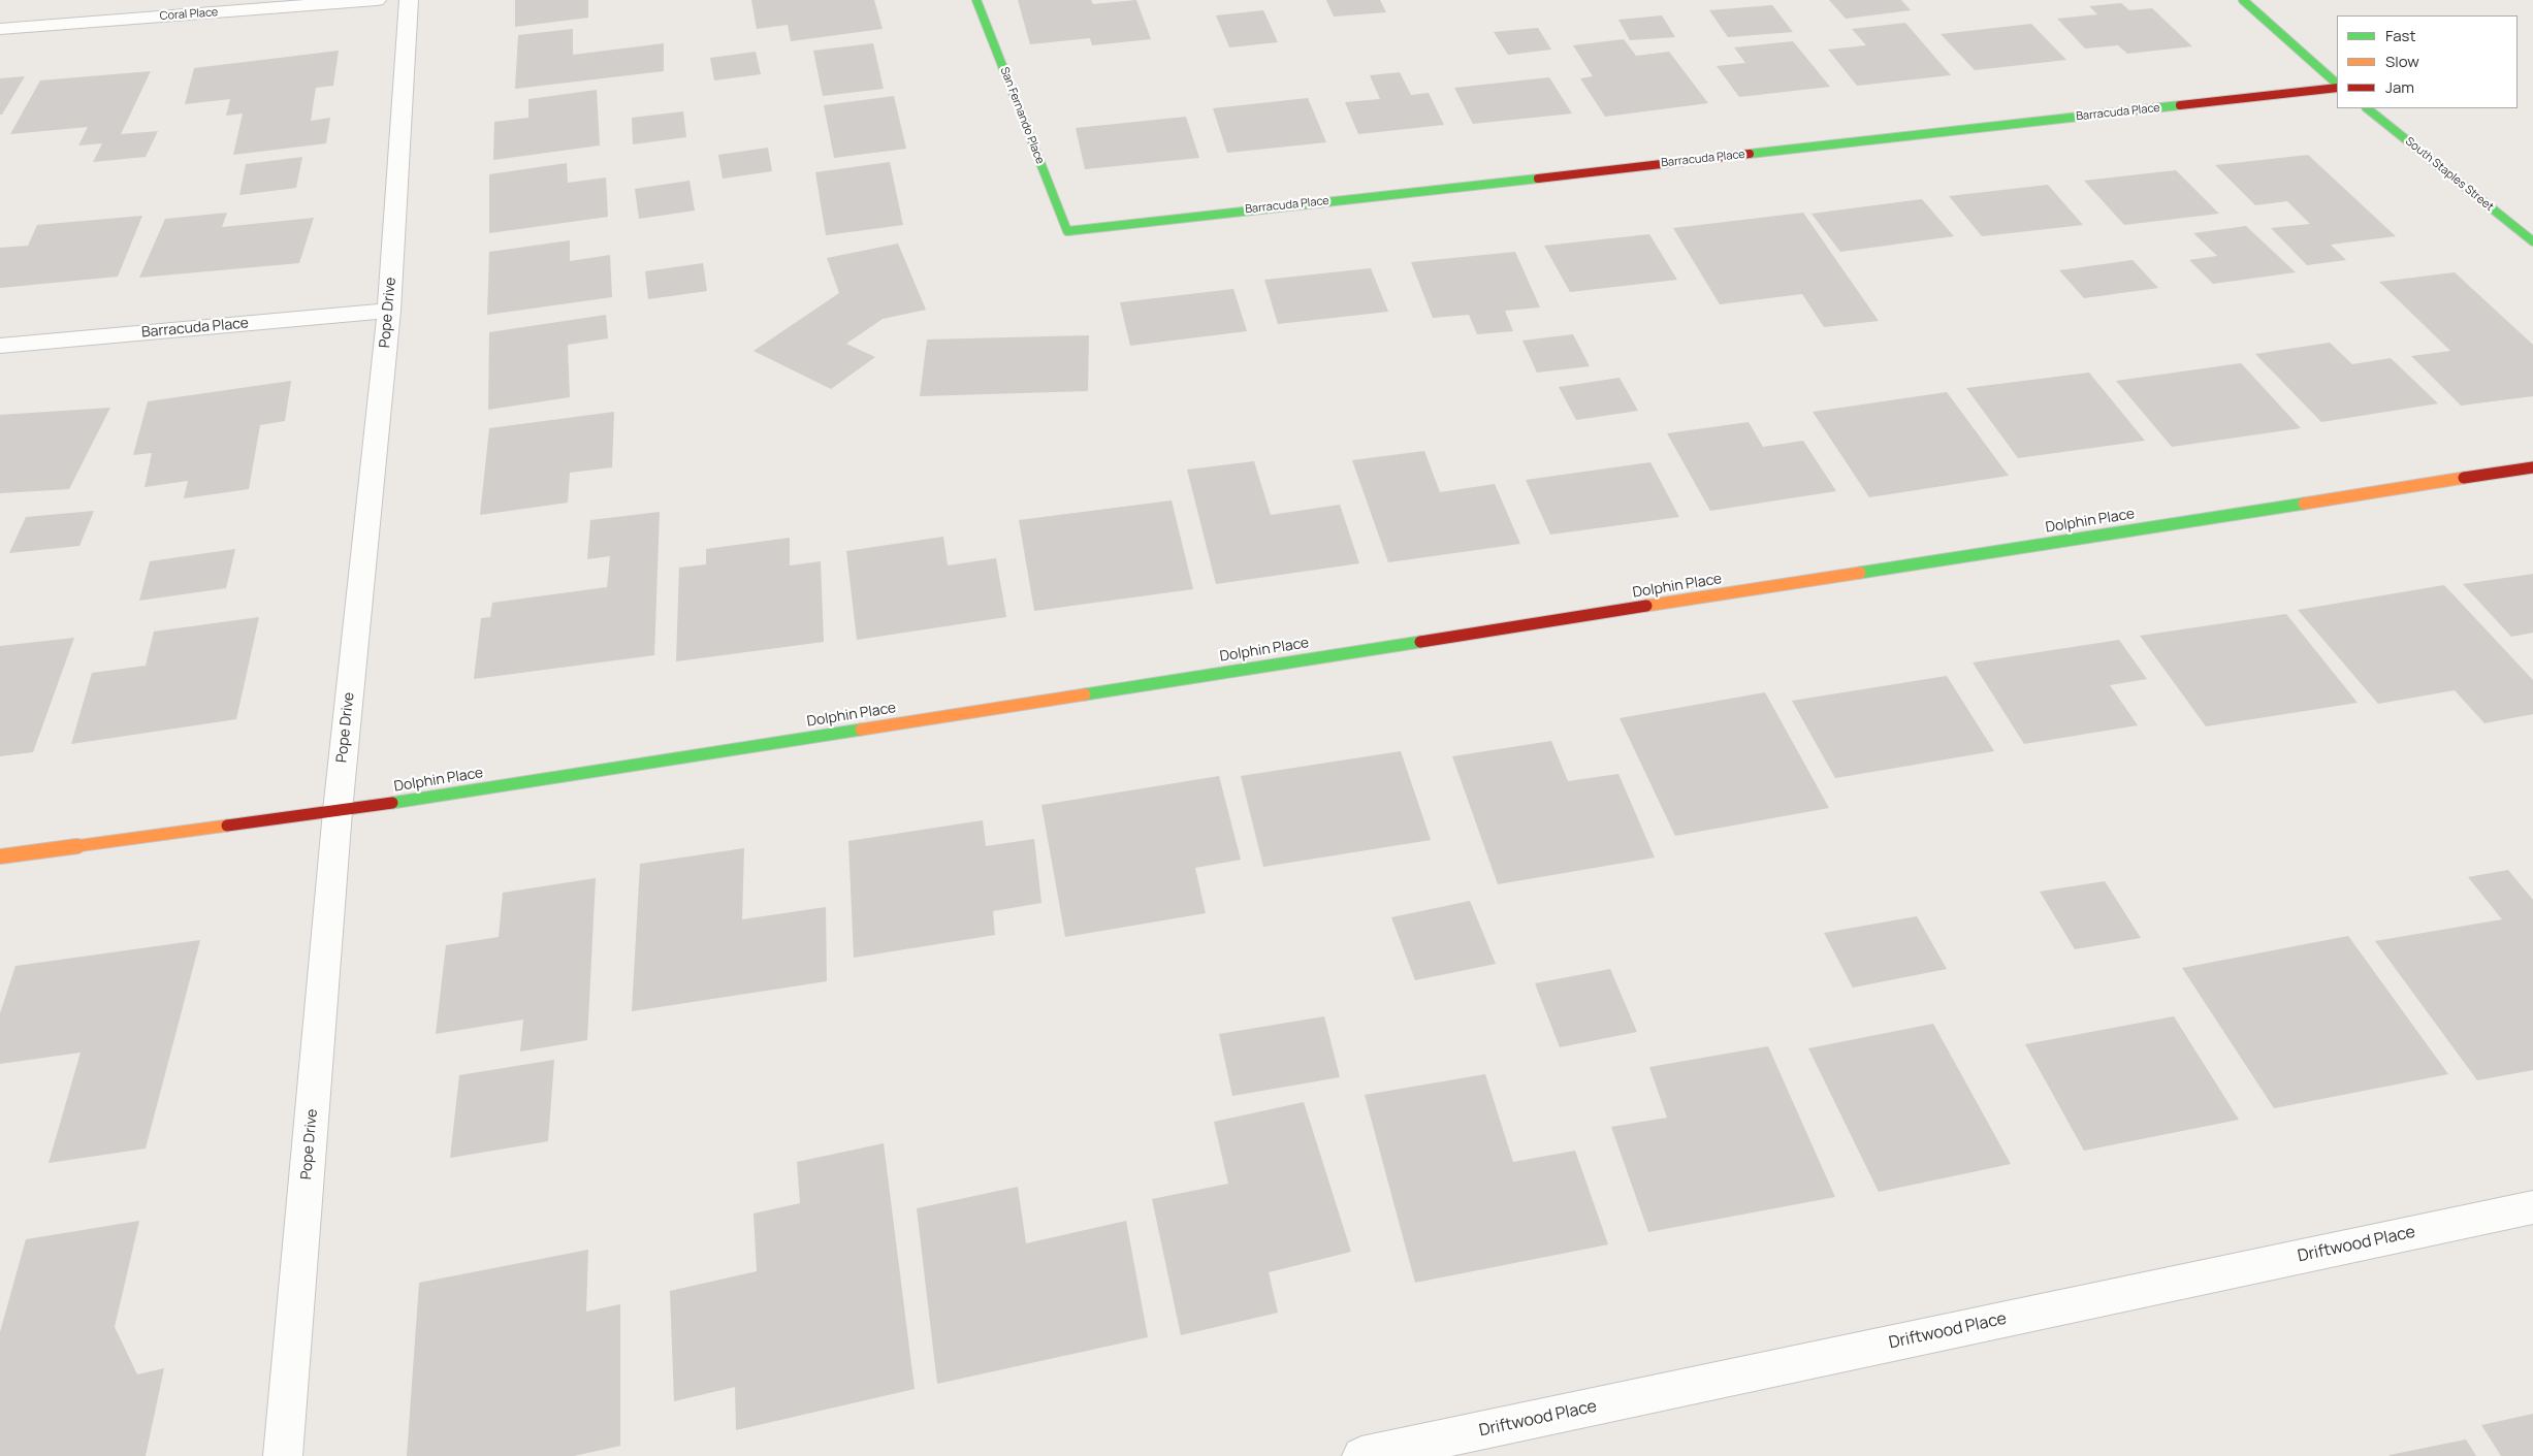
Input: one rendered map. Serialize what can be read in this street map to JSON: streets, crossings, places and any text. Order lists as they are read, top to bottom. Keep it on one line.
{"streets":{"street":["Coral Place","Barracuda Place","San Fernando Place","South Staples Street","Pope Drive","Dolphin Place","Driftwood Place"]},"crossings":[["Barracuda Place","San Fernando Place"],["Barracuda Place","Pope Drive"],["Pope Drive","Dolphin Place"]],"legend":["Fast","Slow","Jam"]}
